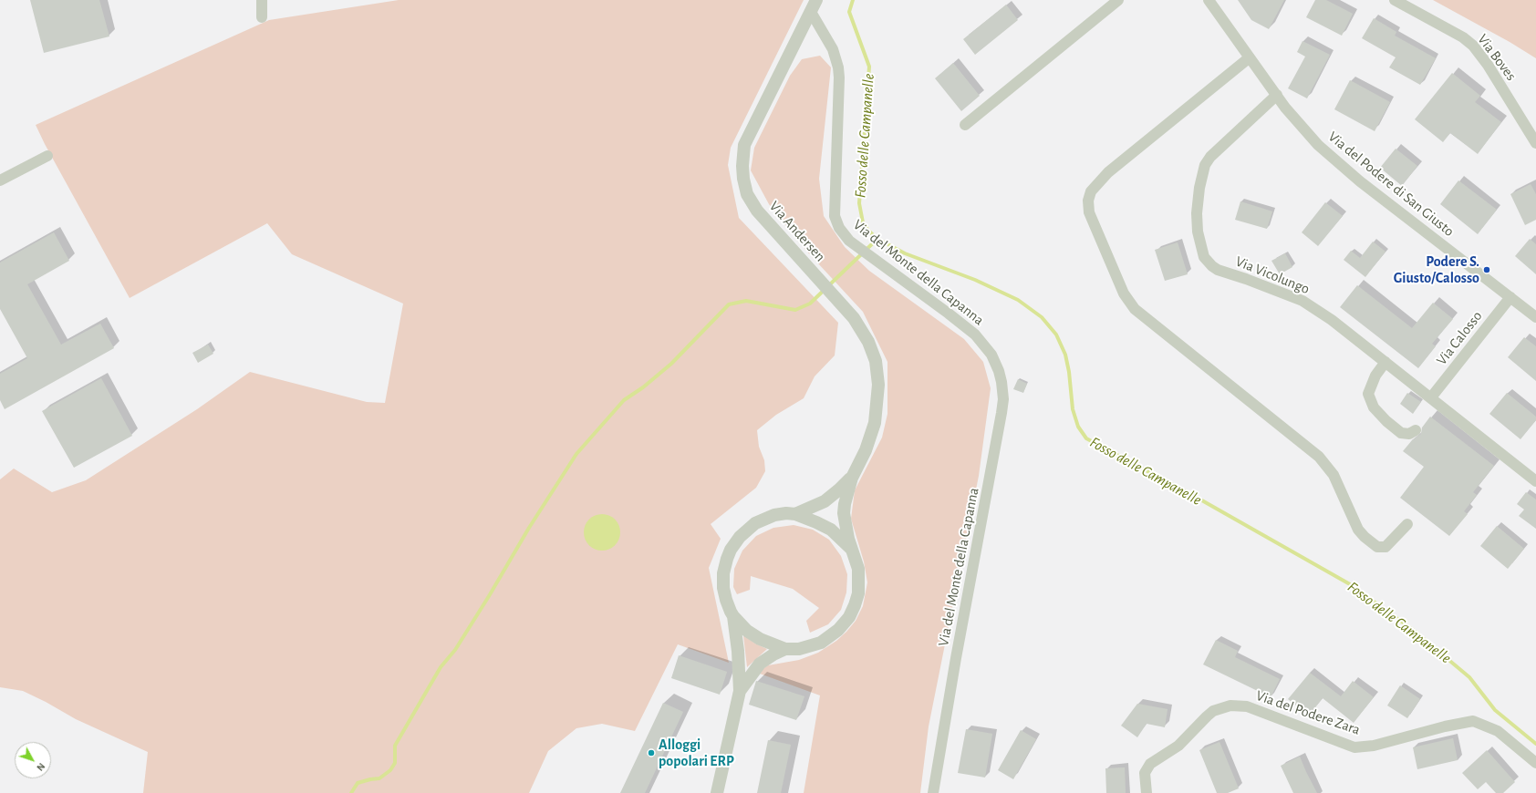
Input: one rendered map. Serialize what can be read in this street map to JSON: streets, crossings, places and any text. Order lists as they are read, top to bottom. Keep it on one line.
{"streets":{"street":["Via Boves","Via del Podere di San Giusto","Via Andersen","Via del Monte della Capanna","Via Vicolungo","Via Calosso","Via del Podere Zara"]},"crossings":[["Via del Podere di San Giusto","Via Vicolungo"],["Via del Podere di San Giusto","Via Calosso"],["Via Andersen","Via del Monte della Capanna"],["Via Vicolungo","Via Calosso"]],"water":["Fosso delle Campanelle"],"places":["Podere S. Giusto/Calosso","Alloggi popolari ERP"],"north":"bottom right"}
